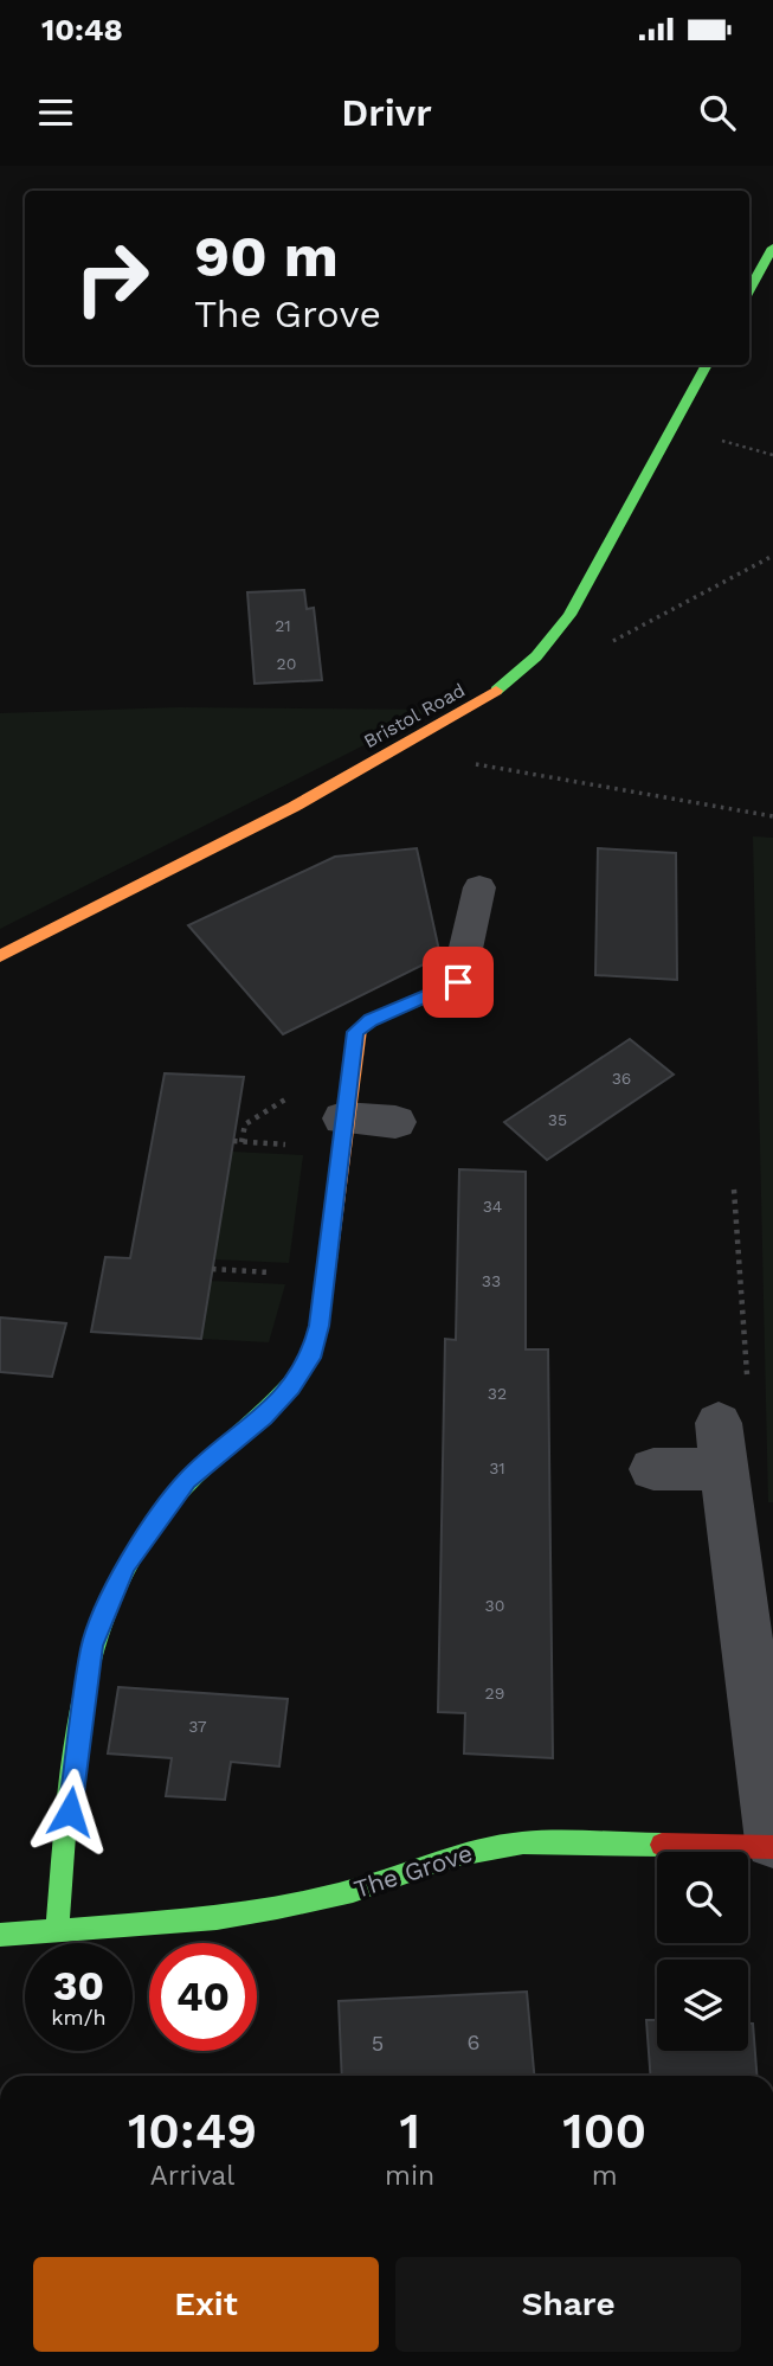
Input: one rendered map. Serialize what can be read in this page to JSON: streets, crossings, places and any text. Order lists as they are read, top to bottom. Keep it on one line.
{"streets":{"main road":["Bristol Road","The Grove"]},"house_numbers":["21","20","36","35","34","33","32","31","30","29","37","6","5"],"page":{"status":"10:48","header":"Drivr","turn":["90 m","The Grove"],"speed":"30 km/h","limit":"40","eta":["10:49","Arrival","1","min","100","m"],"buttons":["Exit","Share"]}}
